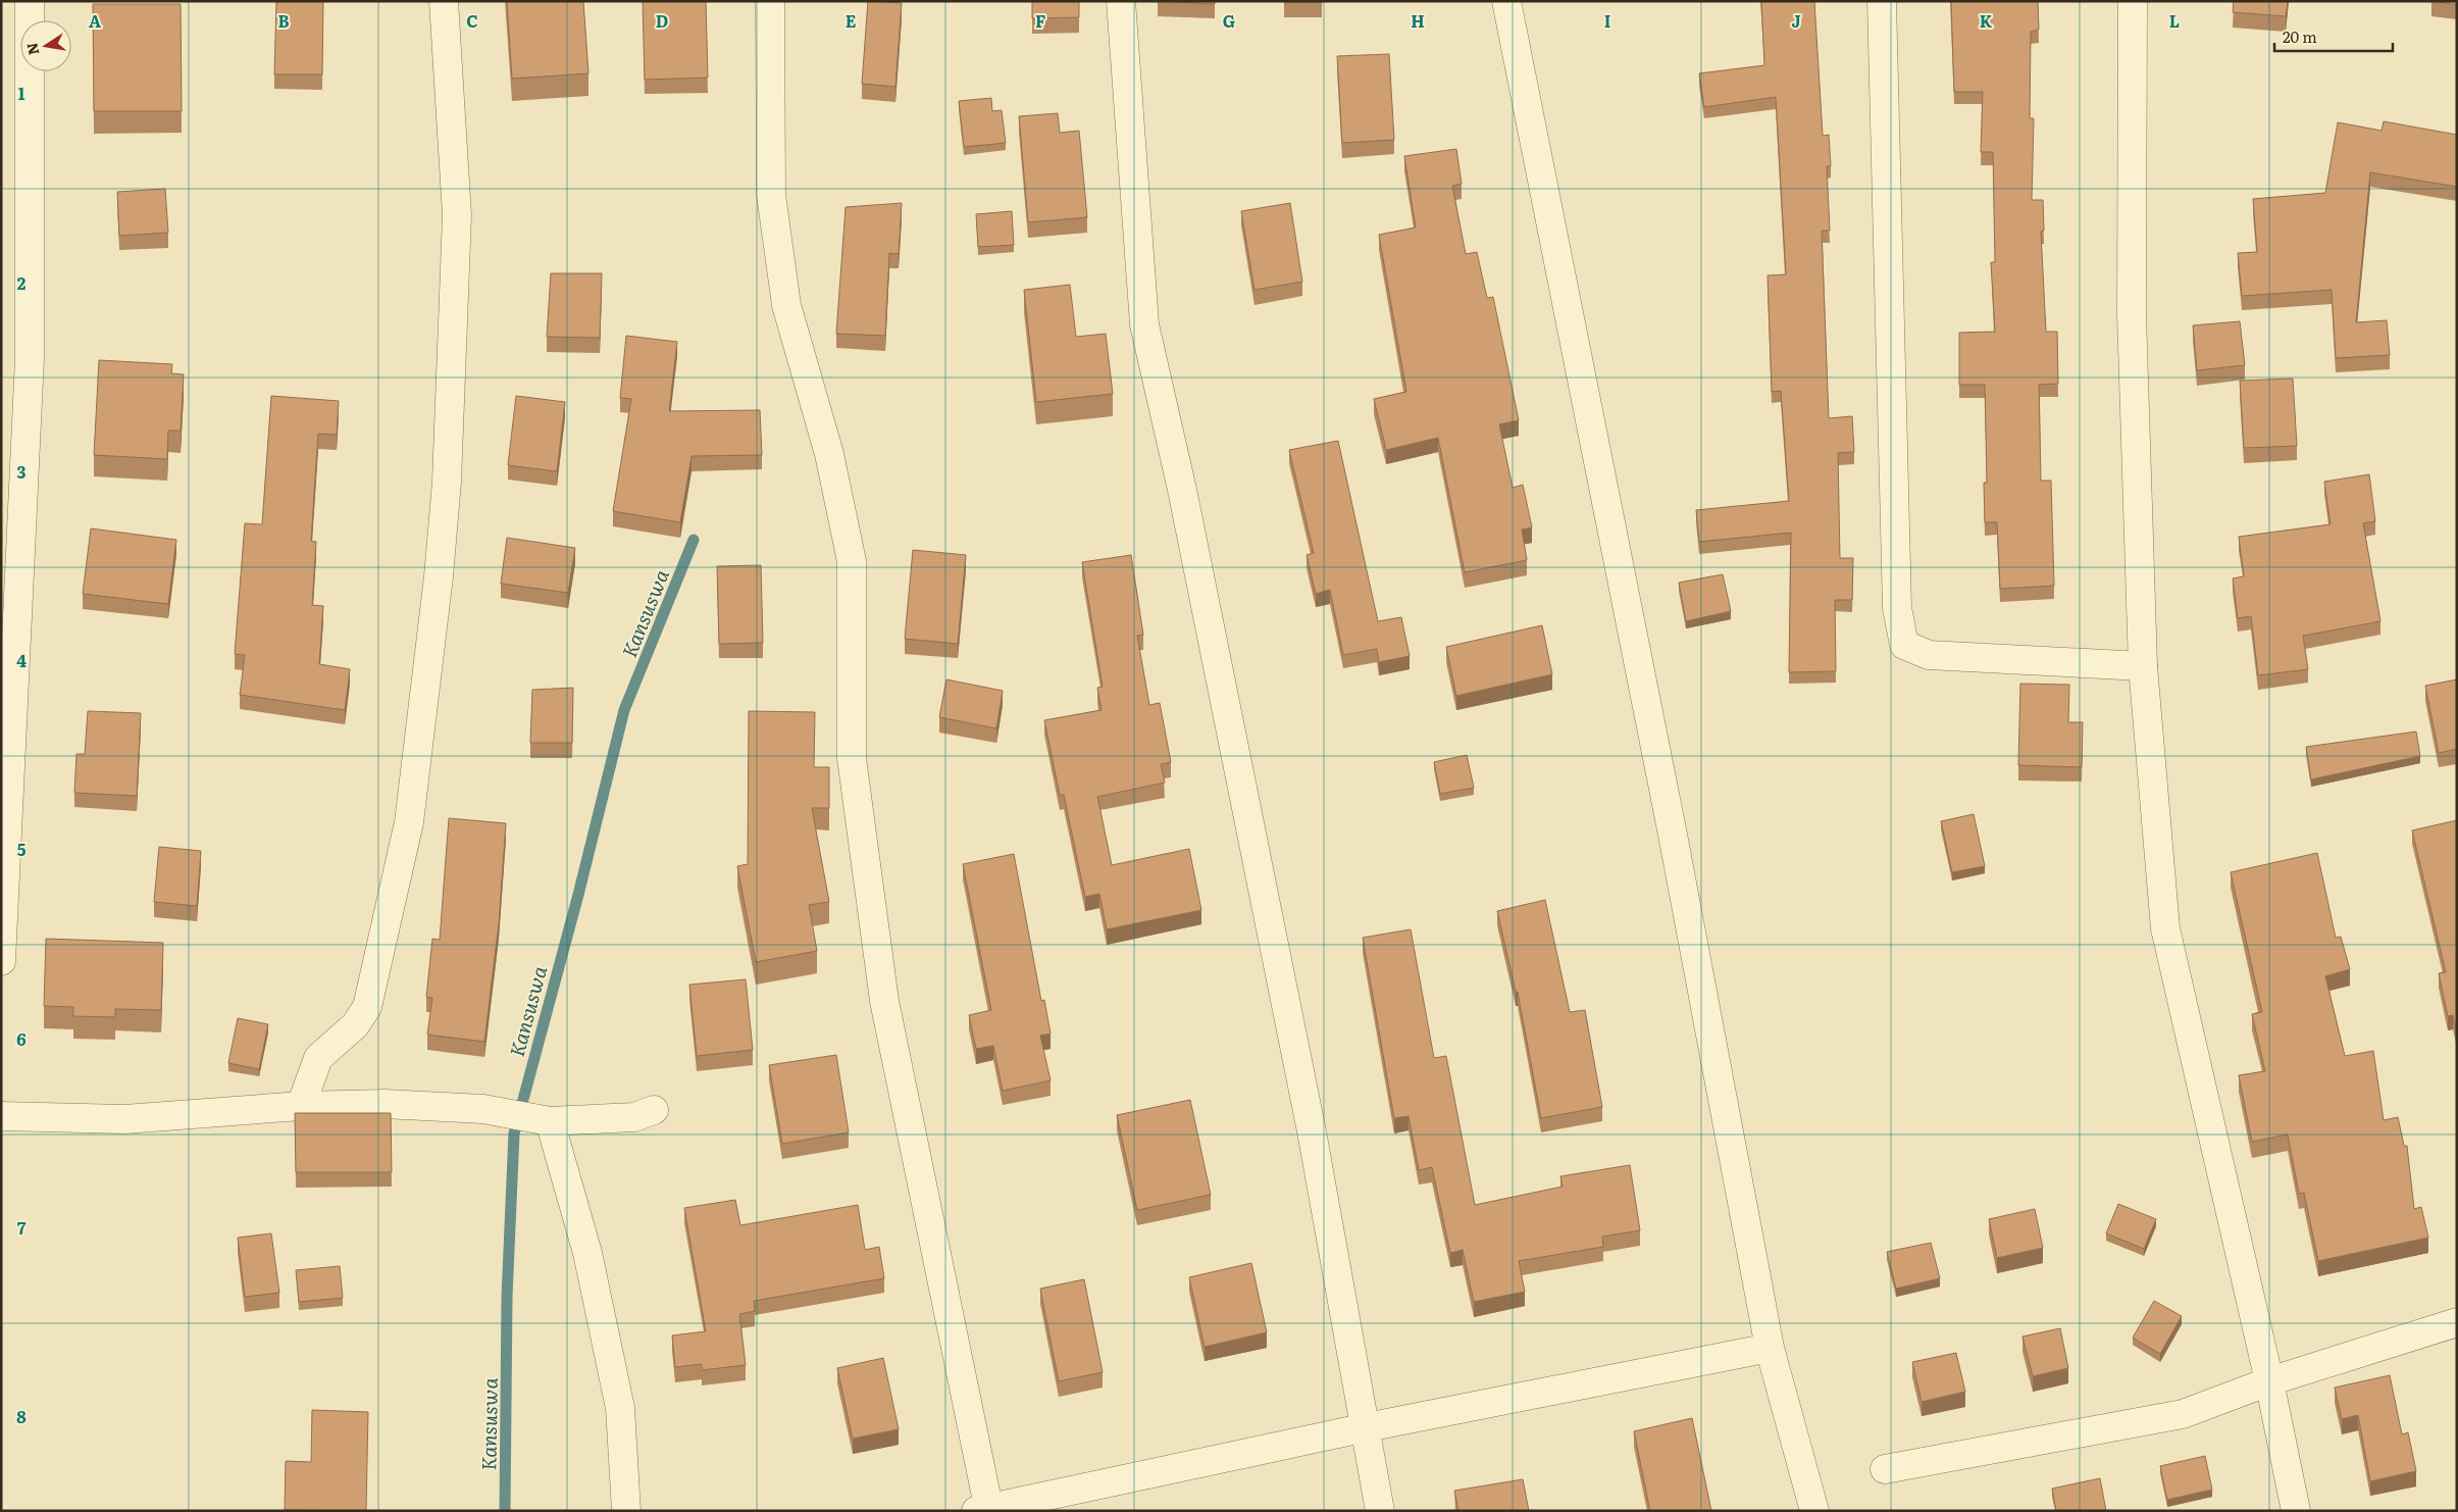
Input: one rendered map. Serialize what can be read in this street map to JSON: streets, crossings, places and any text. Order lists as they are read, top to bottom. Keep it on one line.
{"water":["Kansuswa"],"scale_bar":"20 m","north":"left","grid":{"columns":["A","B","C","D","E","F","G","H","I","J","K","L"],"rows":["1","2","3","4","5","6","7","8"]}}
